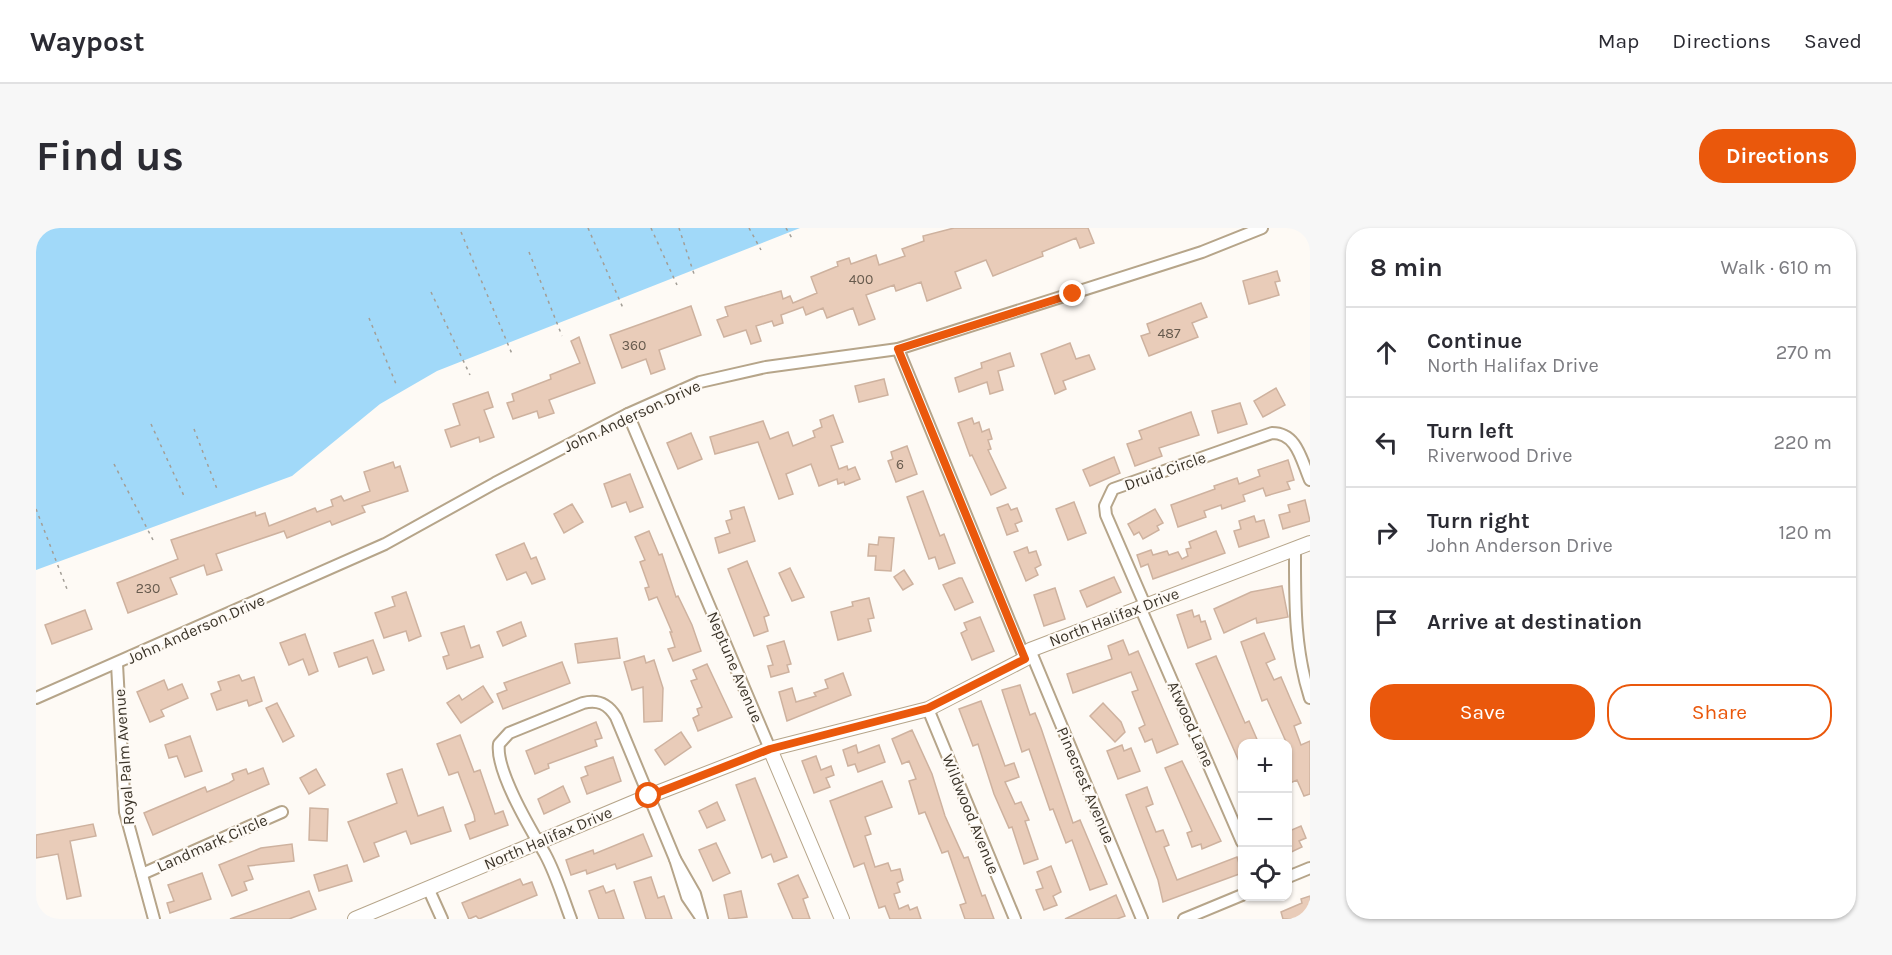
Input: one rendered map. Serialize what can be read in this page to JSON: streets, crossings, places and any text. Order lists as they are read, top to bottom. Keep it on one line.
{"streets":{"street":["John Anderson Drive","Druid Circle","North Halifax Drive","Neptune Avenue","Atwood Lane","Royal Palm Avenue","Pinecrest Avenue","Wildwood Avenue","Landmark Circle"]},"crossings":[["John Anderson Drive","Neptune Avenue"],["John Anderson Drive","Royal Palm Avenue"],["John Anderson Drive","Pinecrest Avenue"],["Druid Circle","North Halifax Drive"],["Druid Circle","Atwood Lane"],["North Halifax Drive","Neptune Avenue"],["North Halifax Drive","Atwood Lane"],["North Halifax Drive","Pinecrest Avenue"],["North Halifax Drive","Wildwood Avenue"],["Royal Palm Avenue","Landmark Circle"]],"house_numbers":["400","487","360","6","230"],"page":{"header":"Waypost","nav":["Map","Directions","Saved"],"buttons":["Directions",["Save","Share"]],"title":"Find us","heading":["8 min","Walk · 610 m"],"list":[["Continue","North Halifax Drive","270 m"],["Turn left","Riverwood Drive","220 m"],["Turn right","John Anderson Drive","120 m"],"Arrive at destination"],"map_buttons":["+","−"]}}
